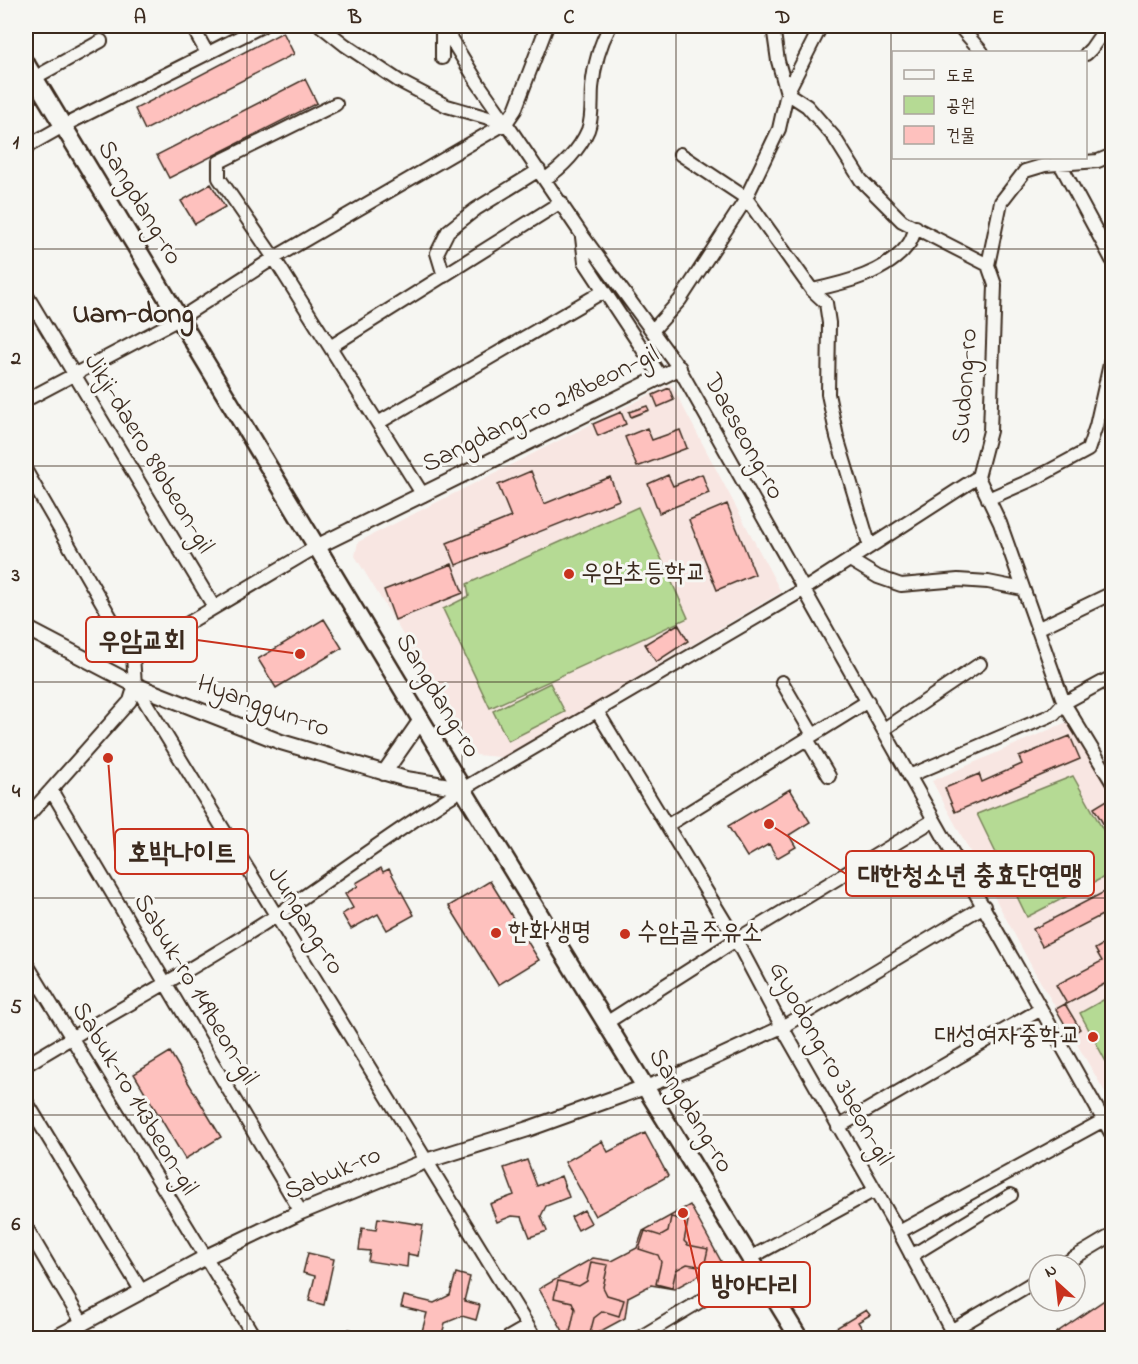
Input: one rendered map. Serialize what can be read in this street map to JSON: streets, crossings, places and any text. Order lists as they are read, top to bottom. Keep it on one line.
{"streets":{"main road":["Sangdang-ro"],"street":["Sudong-ro","Sangdang-ro 218beon-gil","Daeseong-ro","Jikji-daero 890beon-gil","Hyanggun-ro","Jungang-ro","Sabuk-ro 149beon-gil","Gyodong-ro 3beon-gil","Sabuk-ro 143beon-gil","Sabuk-ro"]},"crossings":[["Sangdang-ro","Sangdang-ro 218beon-gil"],["Sangdang-ro","Hyanggun-ro"],["Sangdang-ro","Sabuk-ro"],["Sangdang-ro 218beon-gil","Daeseong-ro"],["Hyanggun-ro","Jungang-ro"],["Jungang-ro","Sabuk-ro"],["Sabuk-ro 149beon-gil","Sabuk-ro"],["Sabuk-ro 143beon-gil","Sabuk-ro"]],"districts":["Uam-dong"],"places":["우암초등학교","우암교회","호박나이트","대한청소년 충효단연맹","한화생명","수암골주유소","대성여자중학교","방아다리"],"legend":["도로","공원","건물"],"north":"top left","grid":{"columns":["A","B","C","D","E"],"rows":["1","2","3","4","5","6"]}}
